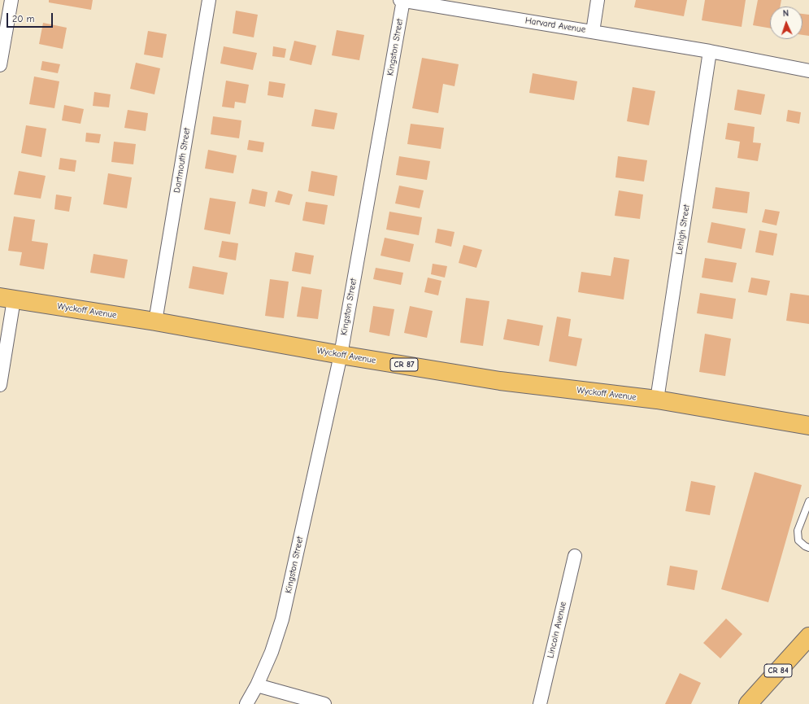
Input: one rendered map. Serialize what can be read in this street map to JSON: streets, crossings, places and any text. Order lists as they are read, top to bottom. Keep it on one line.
{"streets":{"main road":["Wyckoff Avenue","CR 87","CR 84"],"street":["Harvard Avenue","Kingston Street","Dartmouth Street","Lehigh Street","Lincoln Avenue"]},"crossings":[["Harvard Avenue","Kingston Street"],["Harvard Avenue","Lehigh Street"],["Kingston Street","Wyckoff Avenue"],["Dartmouth Street","Wyckoff Avenue"],["Lehigh Street","Wyckoff Avenue"]],"scale_bar":"20 m","north":"top"}
